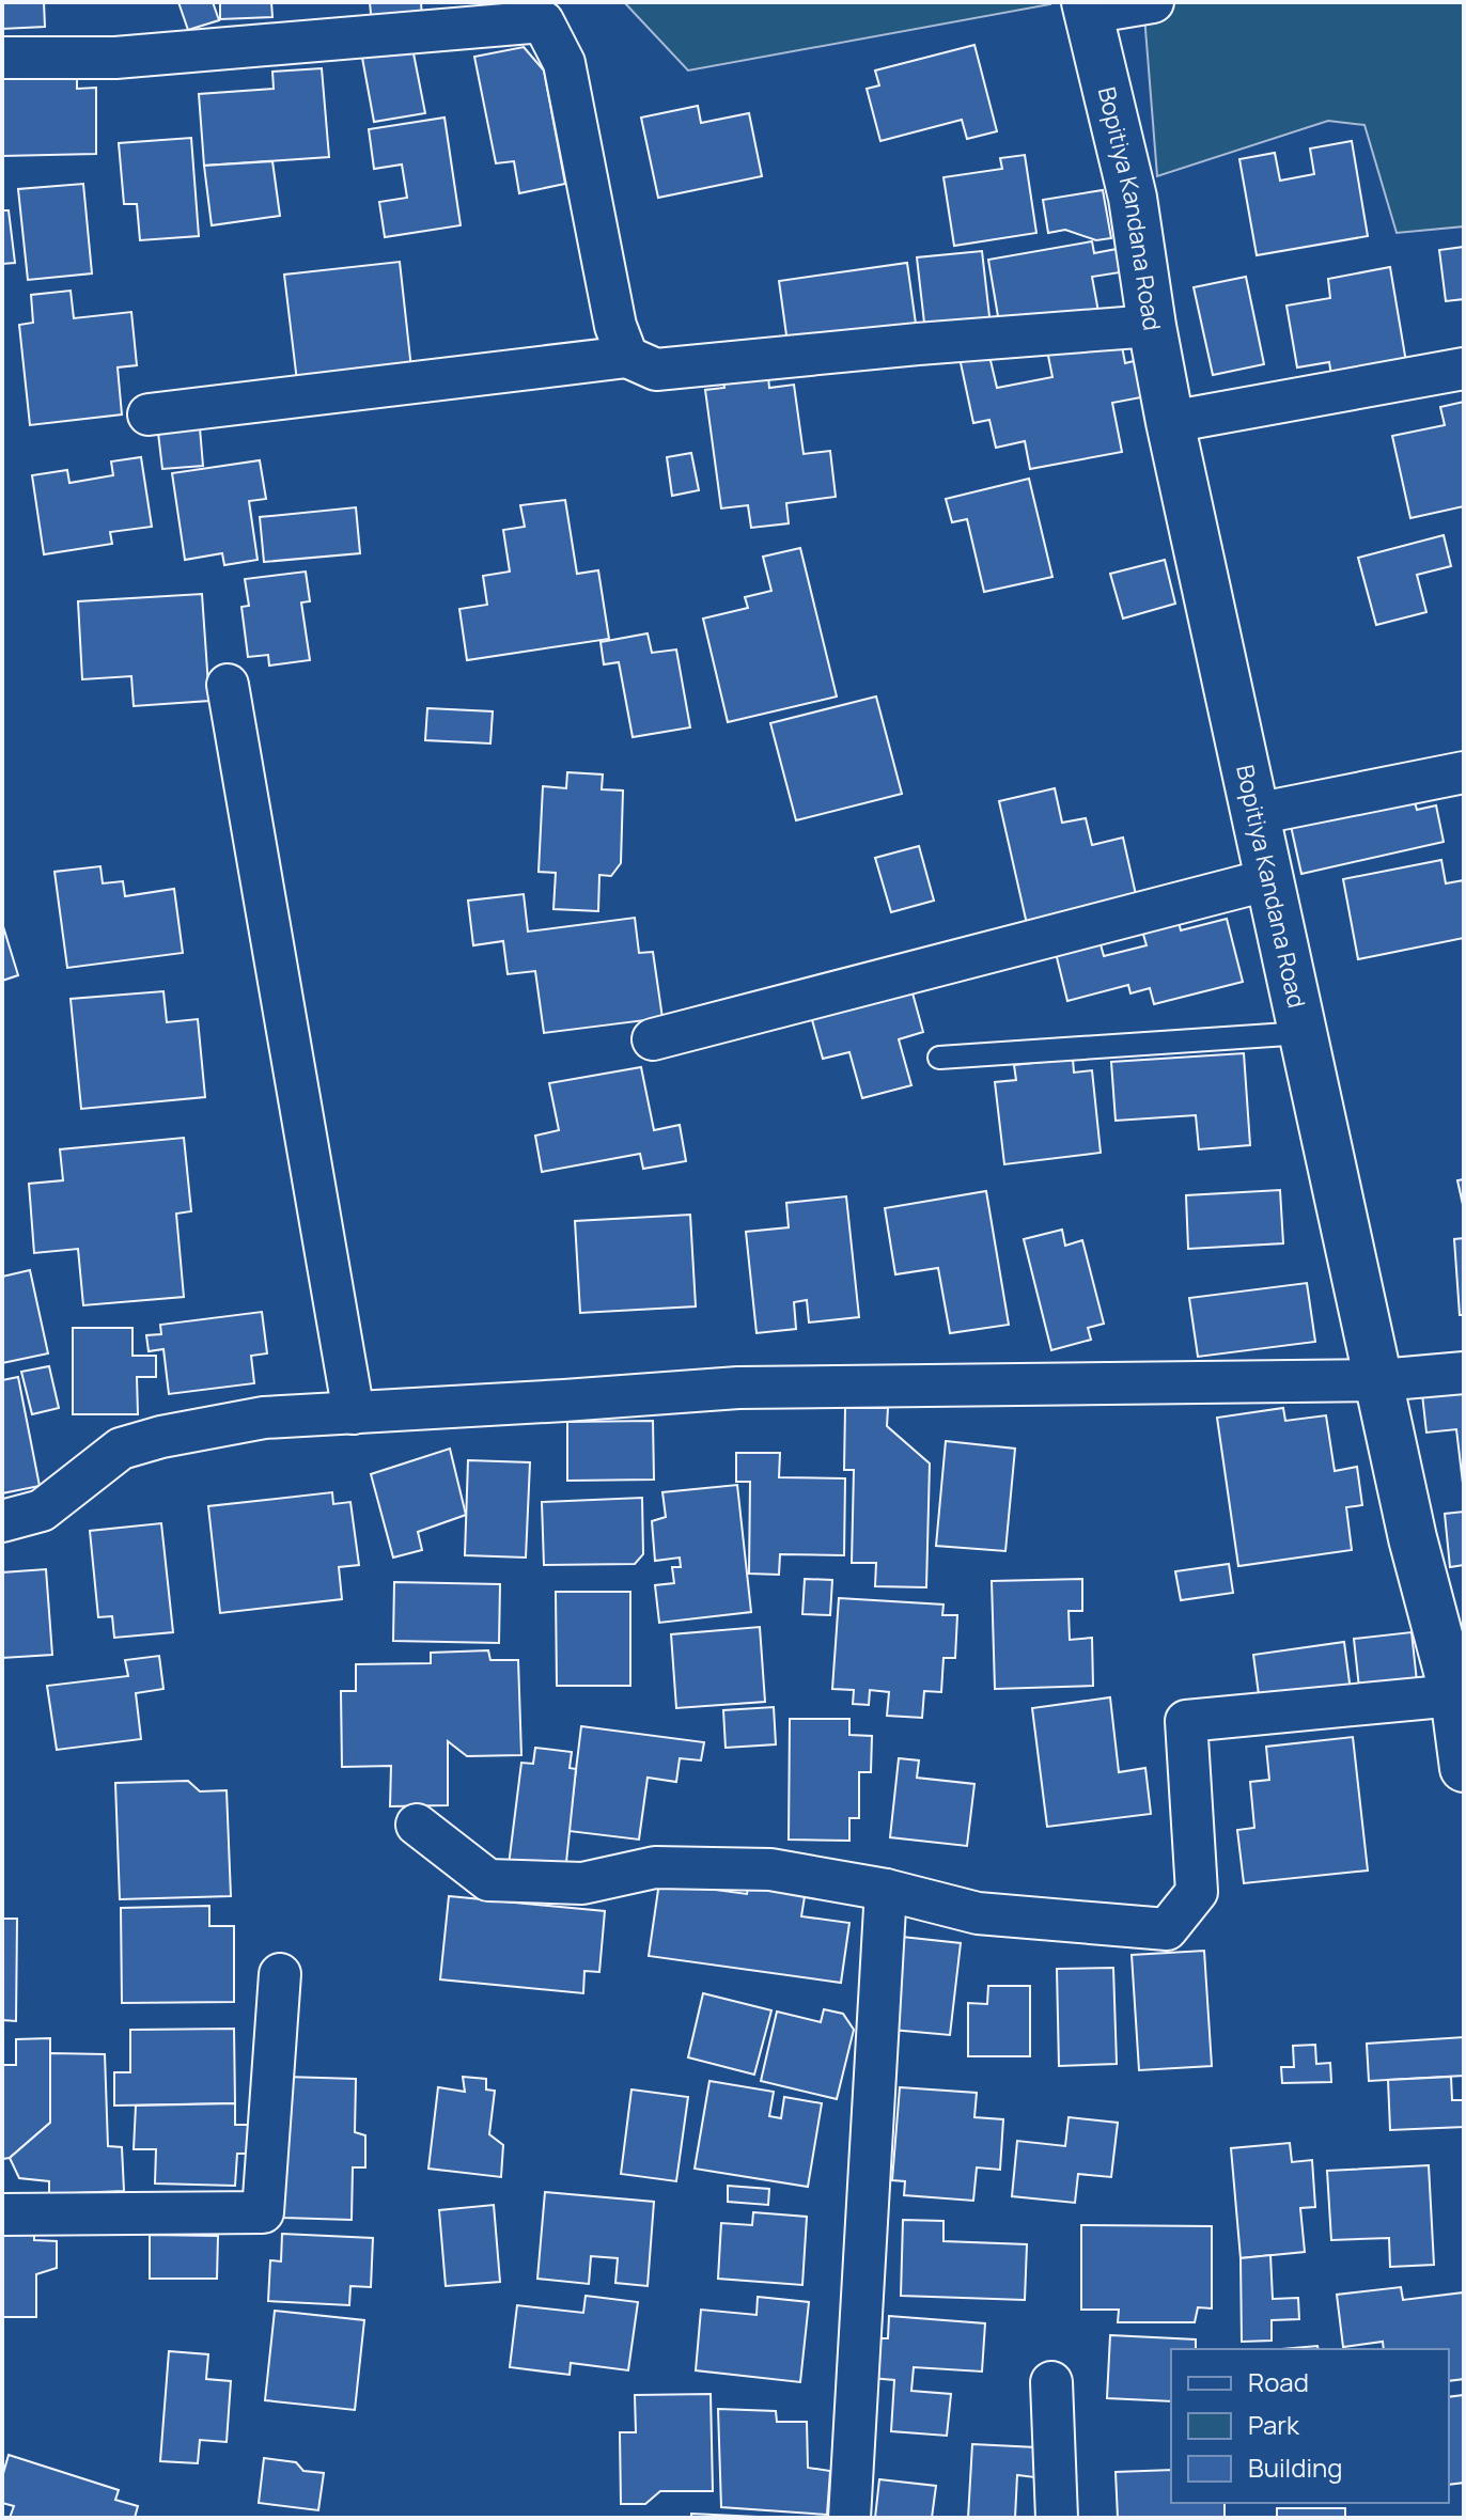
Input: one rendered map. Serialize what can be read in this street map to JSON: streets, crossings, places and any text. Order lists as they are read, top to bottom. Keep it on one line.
{"streets":{"main road":["Bopitiya Kandana Road"]},"legend":["Road","Park","Building"]}
